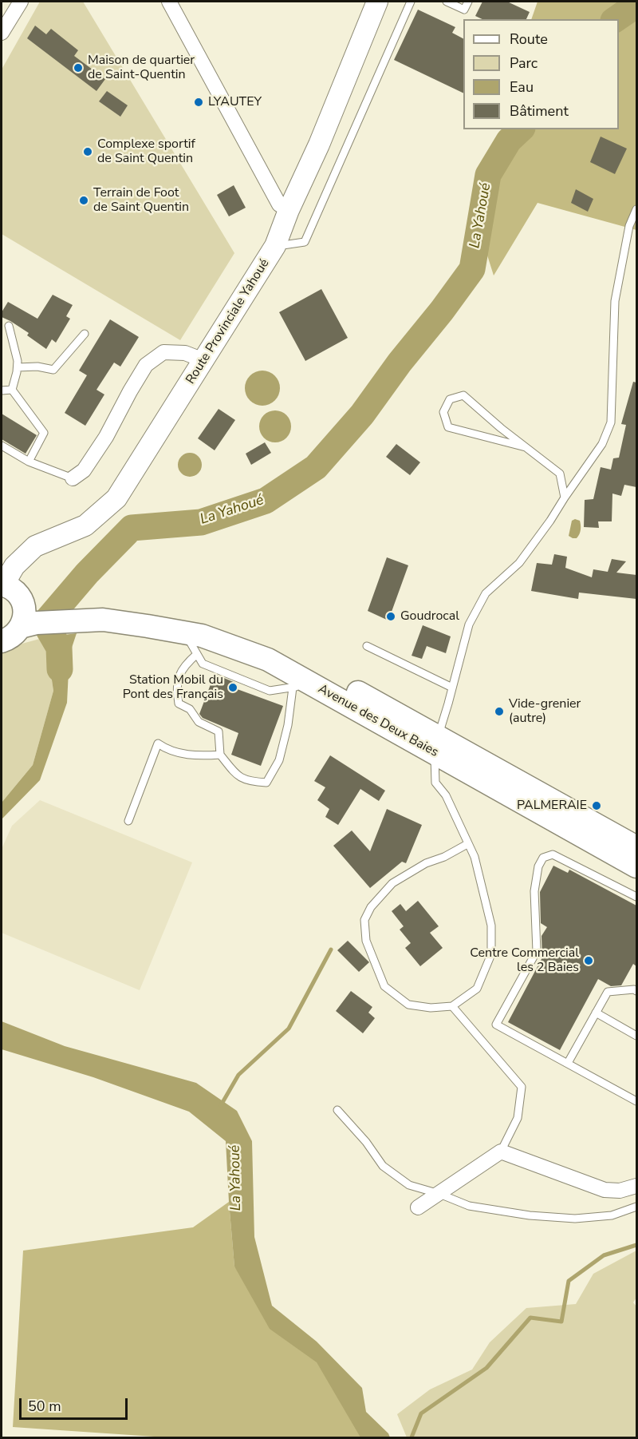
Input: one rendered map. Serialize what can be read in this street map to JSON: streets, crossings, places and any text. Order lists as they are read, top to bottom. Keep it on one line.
{"streets":{"main road":["Route Provinciale Yahoué","Avenue des Deux Baies"]},"water":["La Yahoué"],"places":["Maison de quartier de Saint-Quentin","LYAUTEY","Complexe sportif de Saint Quentin","Terrain de Foot de Saint Quentin","Goudrocal","Station Mobil du Pont des Français","Vide-grenier (autre)","PALMERAIE","Centre Commercial les 2 Baies"],"legend":["Route","Parc","Eau","Bâtiment"],"scale_bar":"50 m"}
